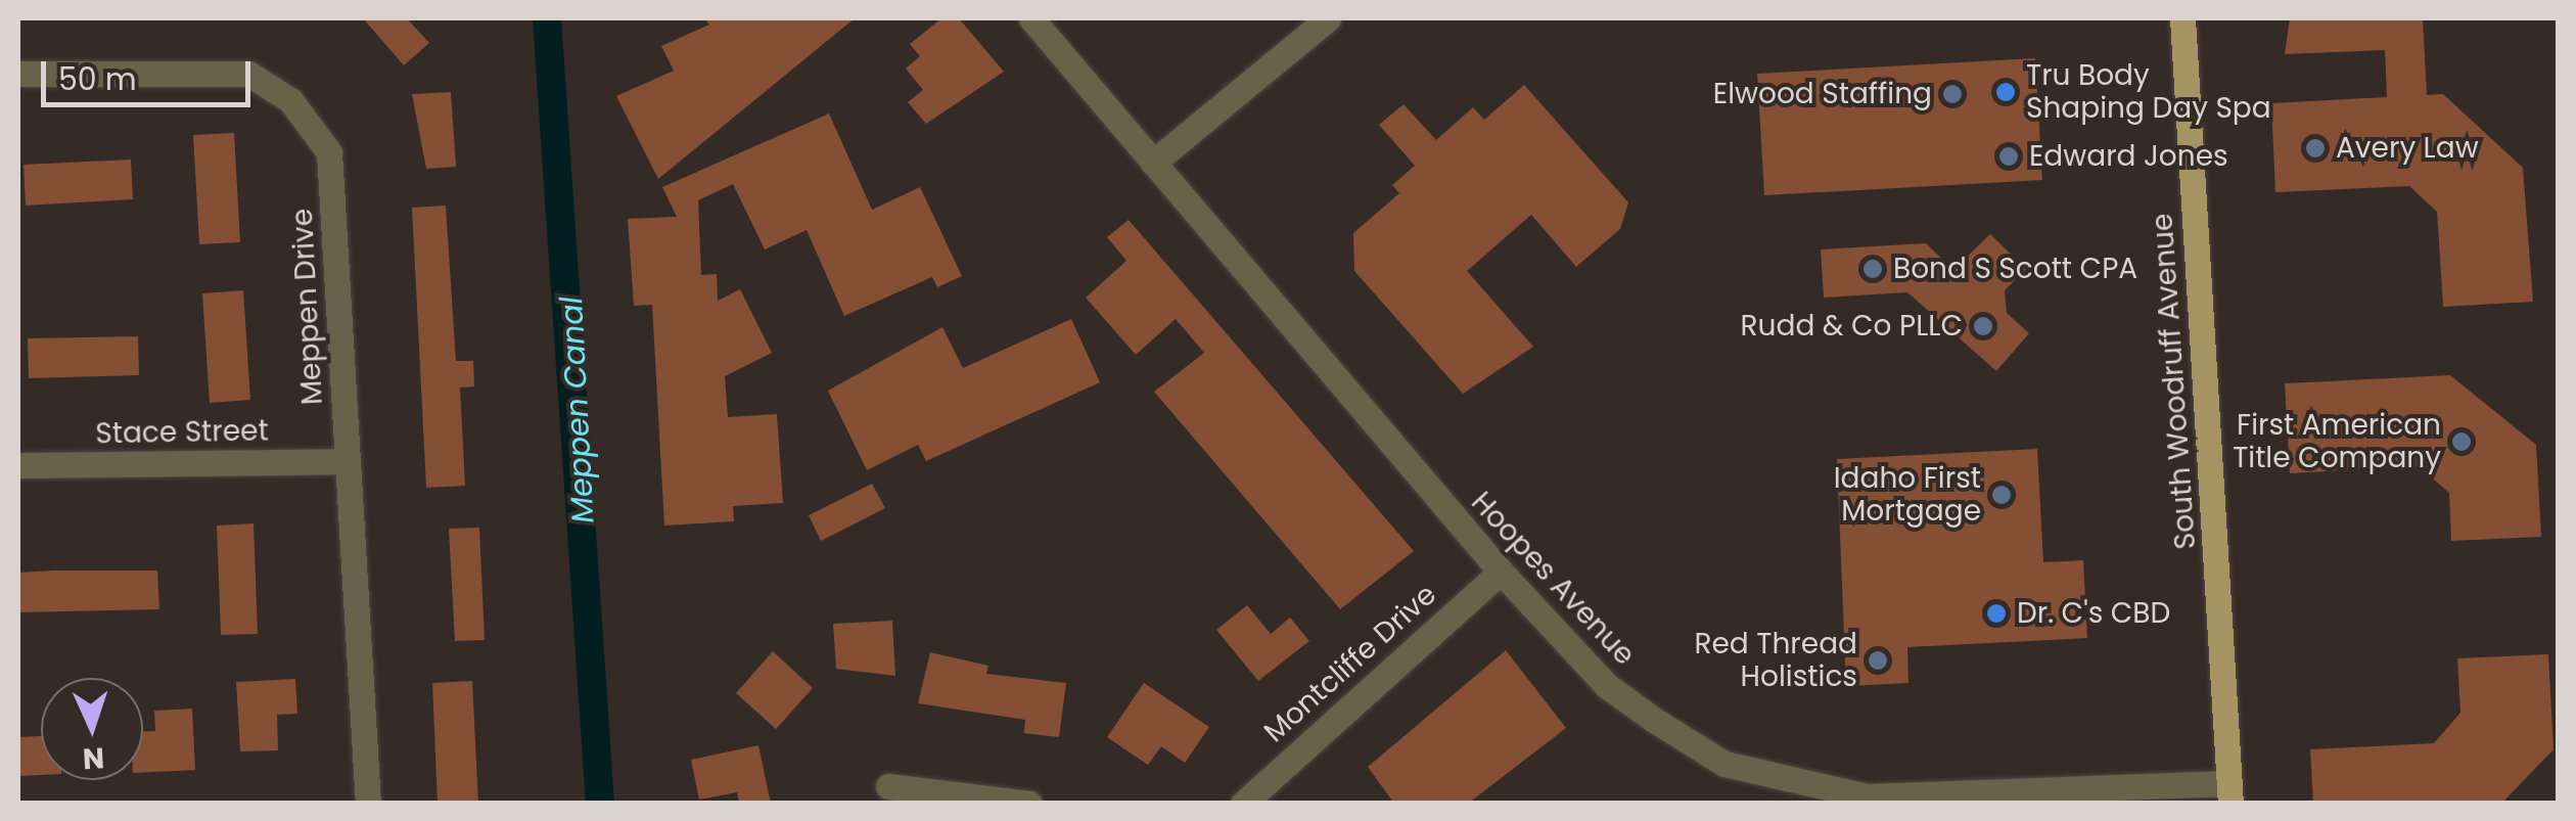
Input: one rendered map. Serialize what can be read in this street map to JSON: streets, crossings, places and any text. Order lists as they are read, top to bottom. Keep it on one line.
{"streets":{"main road":["South Woodruff Avenue"],"street":["Meppen Drive","Stace Street","Hoopes Avenue","Montcliffe Drive"]},"crossings":[["Meppen Drive","Stace Street"],["South Woodruff Avenue","Hoopes Avenue"],["Hoopes Avenue","Montcliffe Drive"]],"water":["Meppen Canal"],"places":["Tru Body Shaping Day Spa","Elwood Staffing","Avery Law","Edward Jones","Bond S Scott CPA","Rudd & Co PLLC","First American Title Company","Idaho First Mortgage","Dr. C's CBD","Red Thread Holistics"],"scale_bar":"50 m","north":"bottom"}
